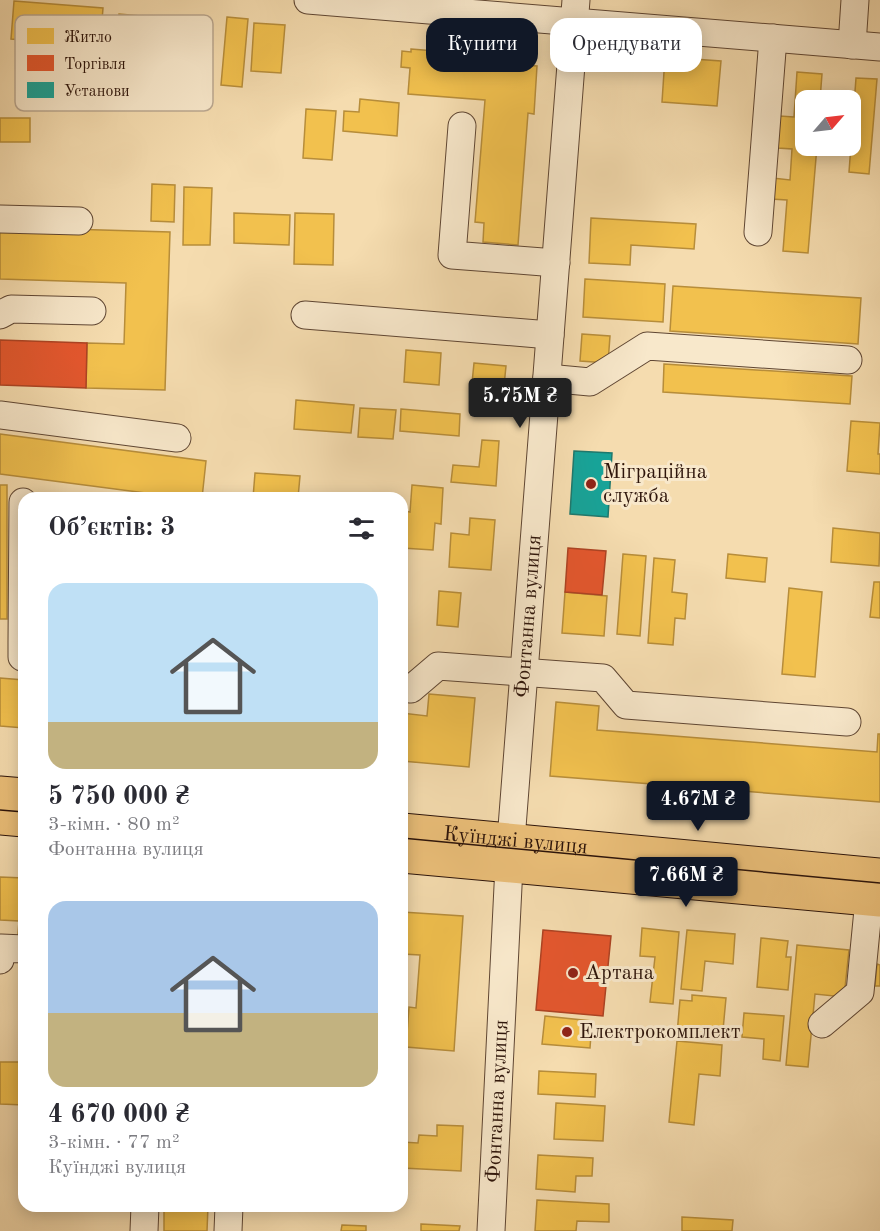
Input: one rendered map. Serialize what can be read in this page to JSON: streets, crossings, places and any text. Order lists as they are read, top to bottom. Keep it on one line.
{"streets":{"main road":["Куїнджі вулиця"],"street":["Фонтанна вулиця"]},"crossings":[["Фонтанна вулиця","Куїнджі вулиця"]],"places":["Міграційна служба","Артана","Електрокомплект"],"legend":["Житло","Торгівля","Установи"],"north":"top right","page":{"chip":["Купити","Орендувати"],"price":["5.75M ₴","4.67M ₴","7.66M ₴"],"heading":"Об’єктів: 3","list":[{"name":"5 750 000 ₴","note":"3-кімн. · 80 m² · Фонтанна вулиця"},{"name":"4 670 000 ₴","note":"3-кімн. · 77 m² · Куїнджі вулиця"}]}}
